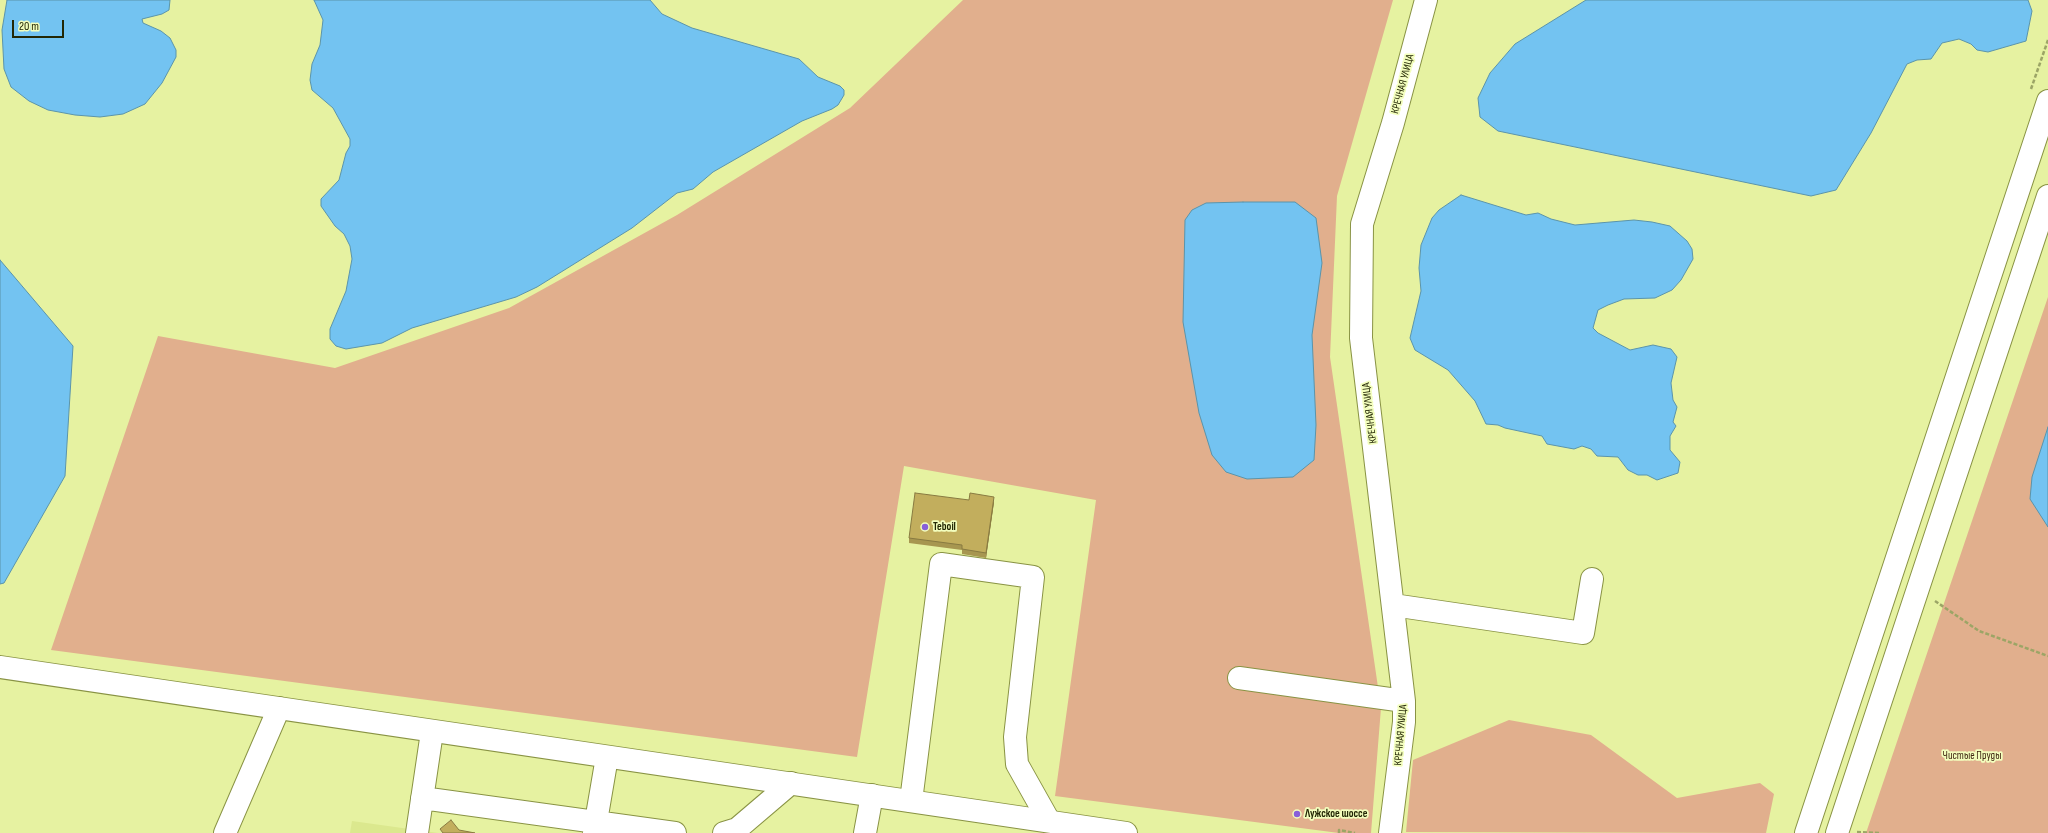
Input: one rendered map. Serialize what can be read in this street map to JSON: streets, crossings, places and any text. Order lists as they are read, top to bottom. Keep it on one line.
{"streets":{"main road":["КРЕЧНАЯ УЛИЦА"]},"parks":["Чистые Пруды"],"places":["Teboil","Лужское шоссе"],"scale_bar":"20 m"}
